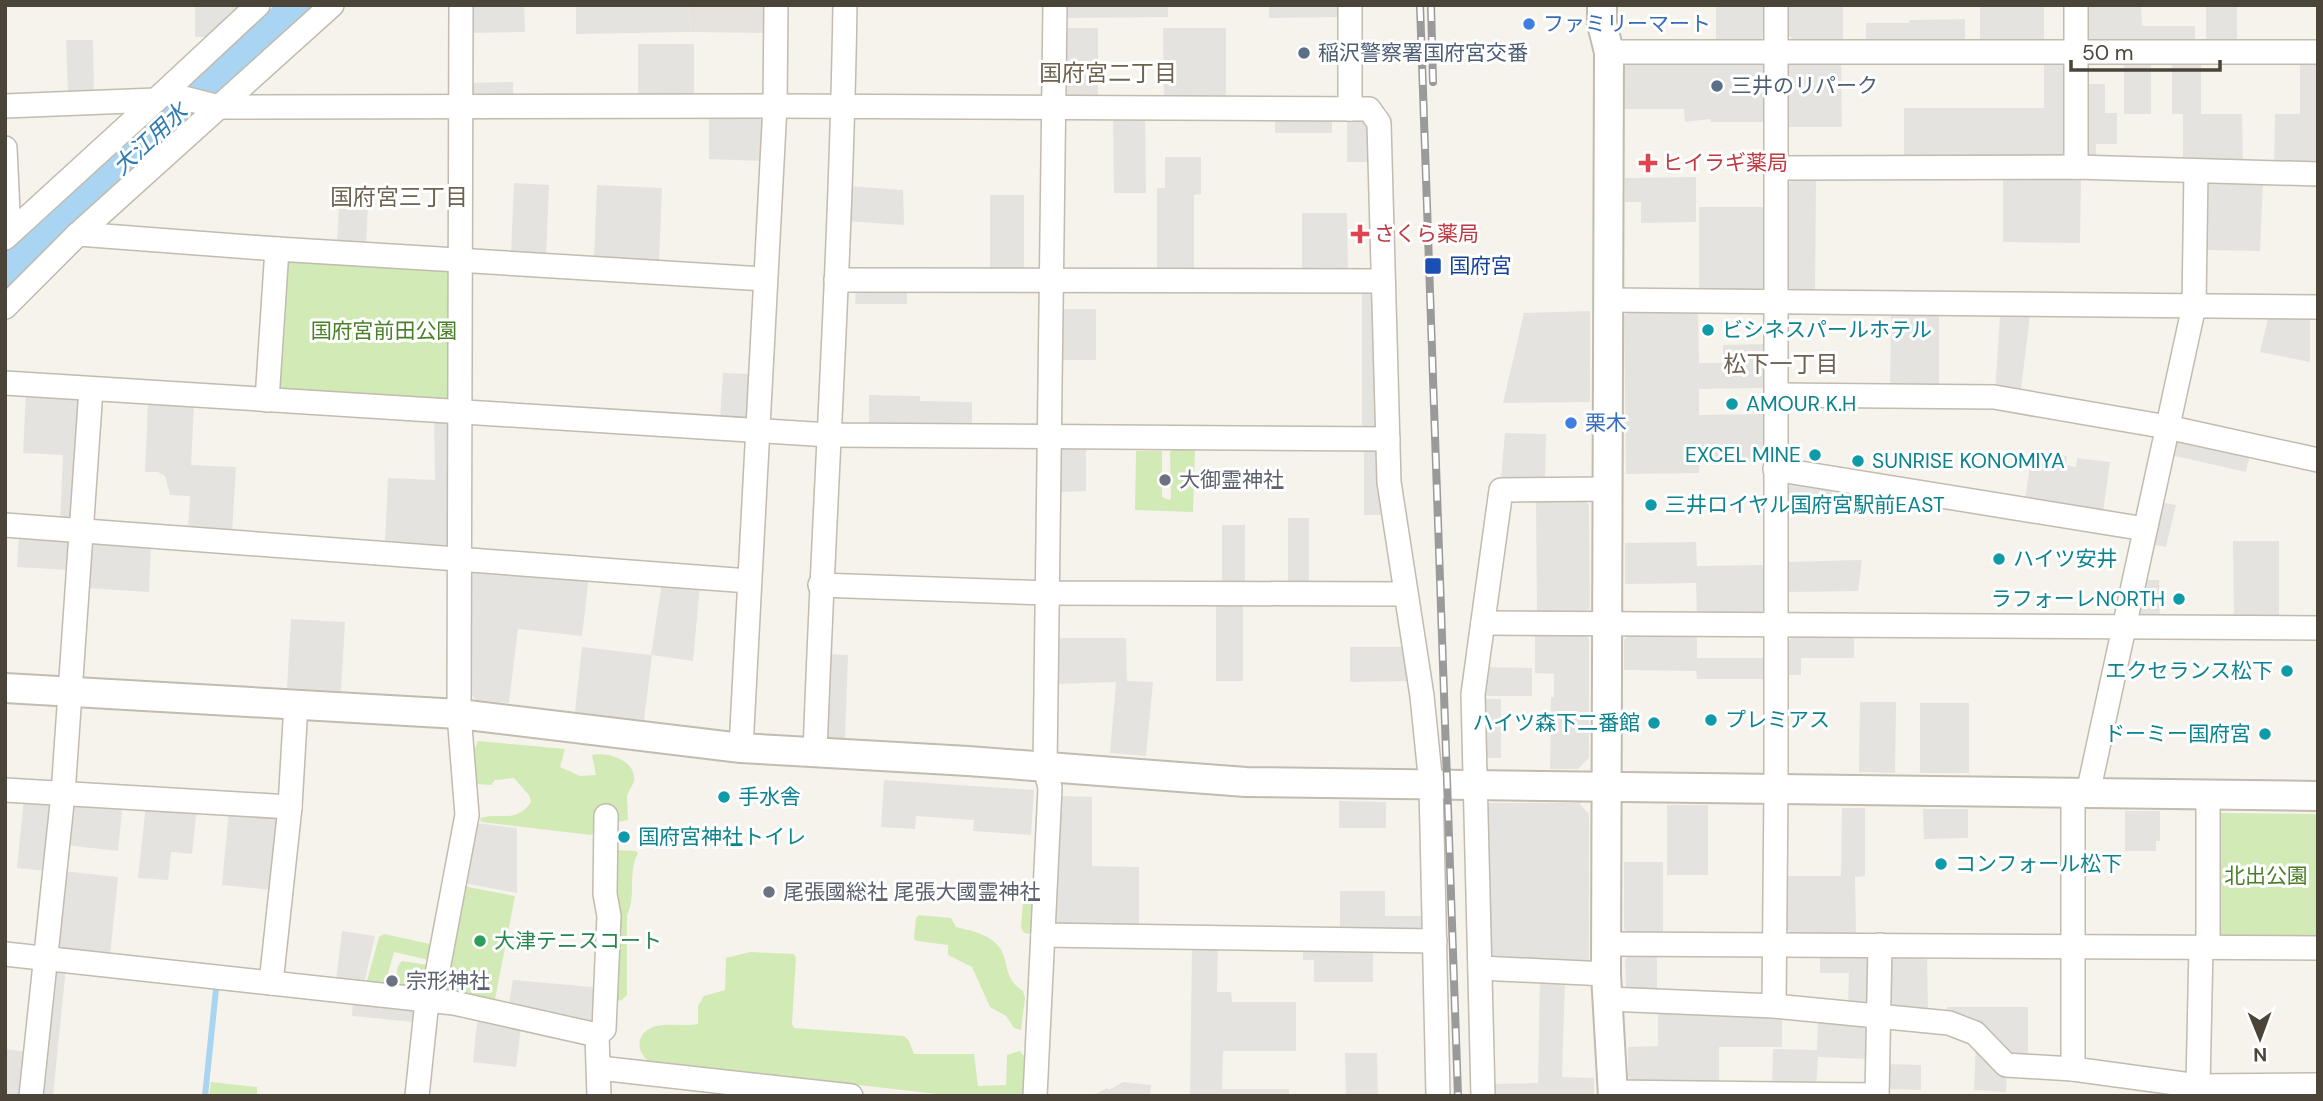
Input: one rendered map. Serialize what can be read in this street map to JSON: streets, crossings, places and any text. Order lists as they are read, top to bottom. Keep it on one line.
{"districts":["国府宮二丁目","国府宮三丁目","松下一丁目"],"water":["大江用水"],"parks":["国府宮前田公園","北出公園"],"places":{"other":["ファミリーマート","稲沢警察署国府宮交番","三井のリパーク","ビシネスパールホテル","AMOUR K.H","栗木","EXCEL MINE","SUNRISE KONOMIYA","大御霊神社","三井ロイヤル国府宮駅前EAST","ハイツ安井","ラフォーレNORTH","エクセランス松下","プレミアス","ハイツ森下二番館","ドーミー国府宮","手水舎","国府宮神社トイレ","コンフォール松下","尾張國総社 尾張大國霊神社","大津テニスコート","宗形神社"],"health":["ヒイラギ薬局","さくら薬局"],"transit":["国府宮"]},"scale_bar":"50 m","north":"bottom"}
